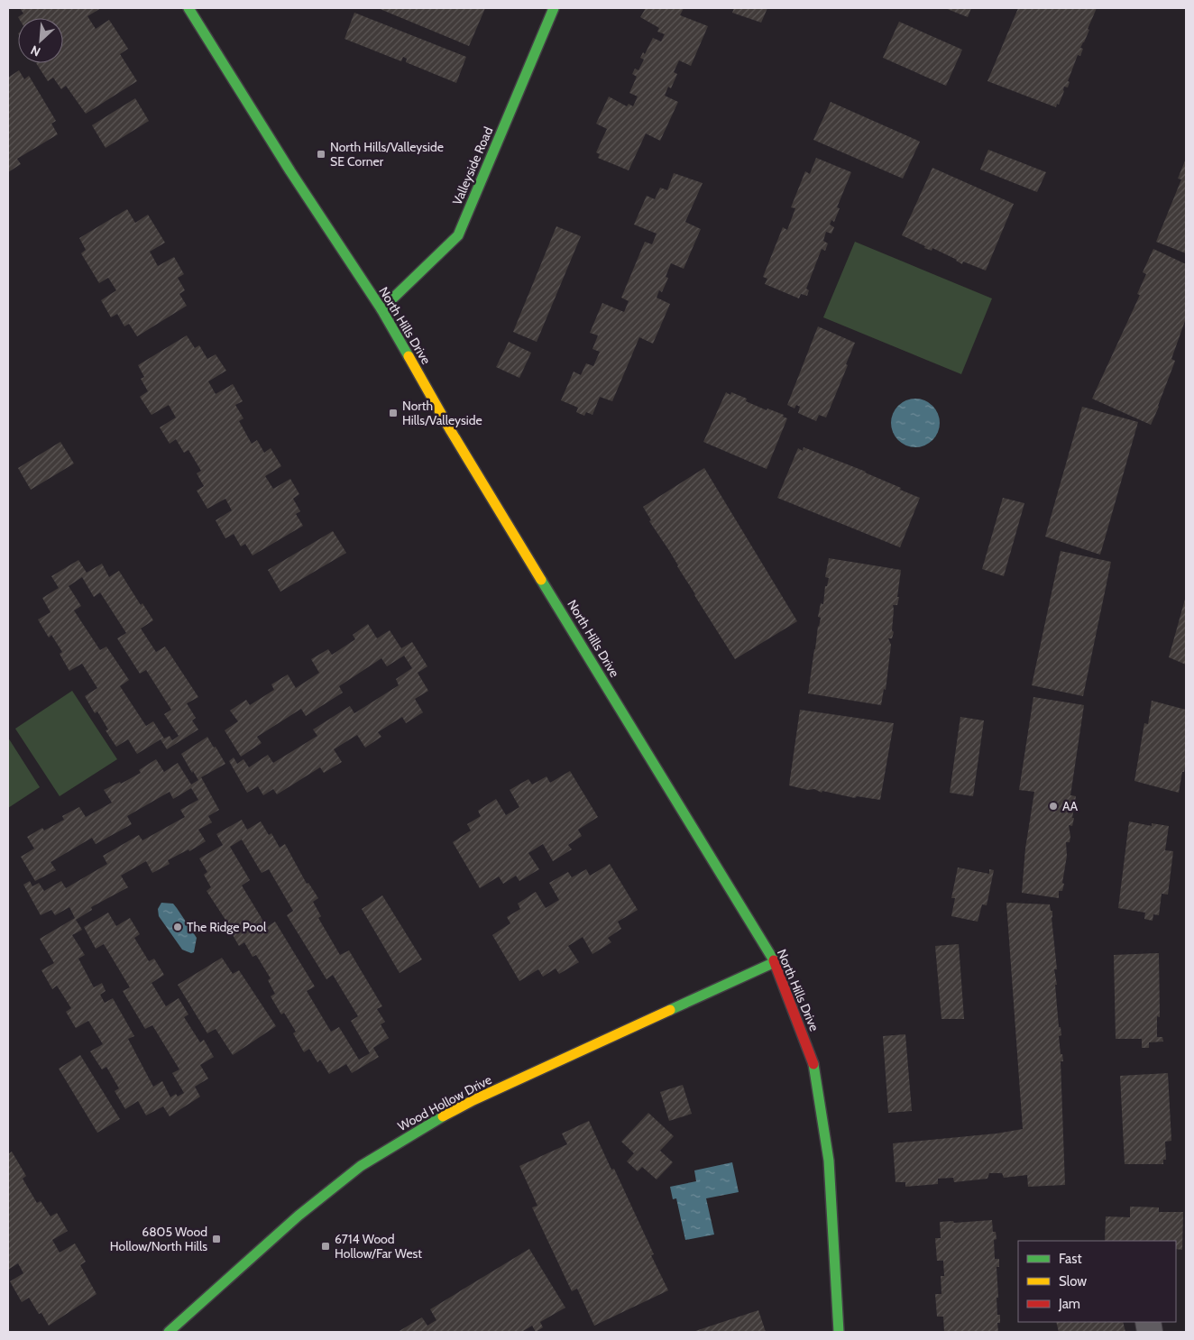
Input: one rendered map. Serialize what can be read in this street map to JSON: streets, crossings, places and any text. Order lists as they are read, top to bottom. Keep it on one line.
{"streets":{"street":["Valleyside Road","North Hills Drive","Wood Hollow Drive"]},"crossings":[["Valleyside Road","North Hills Drive"],["North Hills Drive","Wood Hollow Drive"]],"places":{"transit":["North Hills/Valleyside SE Corner","North Hills/Valleyside","6805 Wood Hollow/North Hills","6714 Wood Hollow/Far West"],"other":["AA","The Ridge Pool"]},"legend":["Fast","Slow","Jam"],"north":"bottom left"}
